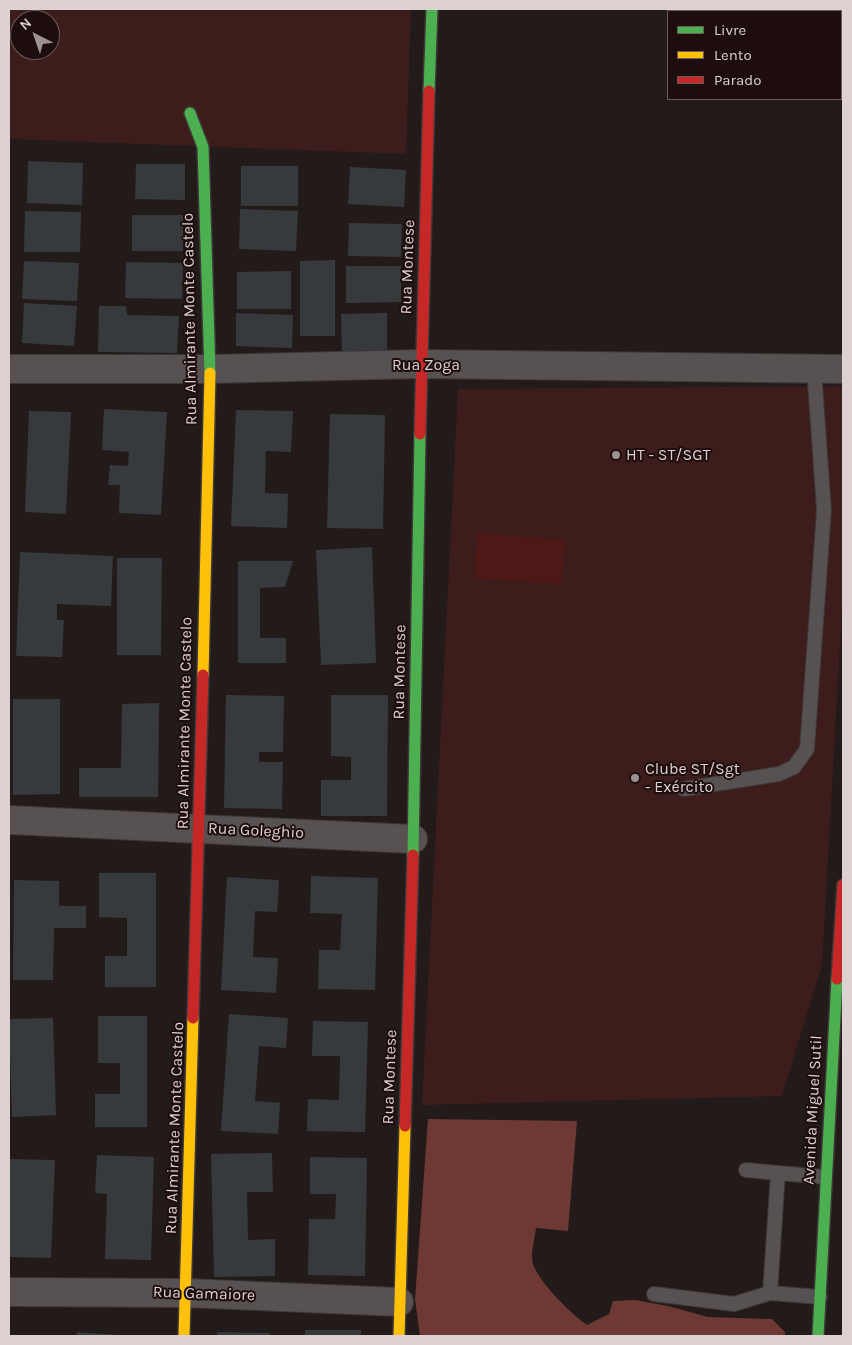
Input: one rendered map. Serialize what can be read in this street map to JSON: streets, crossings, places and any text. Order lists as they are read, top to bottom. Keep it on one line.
{"streets":{"main road":["Rua Montese","Rua Almirante Monte Castelo","Avenida Miguel Sutil"],"street":["Rua Zoga","Rua Goleghio","Rua Gamaiore"]},"crossings":[["Rua Montese","Rua Zoga"],["Rua Montese","Rua Goleghio"],["Rua Montese","Rua Gamaiore"],["Rua Almirante Monte Castelo","Rua Zoga"],["Rua Almirante Monte Castelo","Rua Goleghio"],["Rua Almirante Monte Castelo","Rua Gamaiore"]],"places":["HT - ST/SGT","Clube ST/Sgt - Exército"],"legend":["Livre","Lento","Parado"],"north":"top left"}
